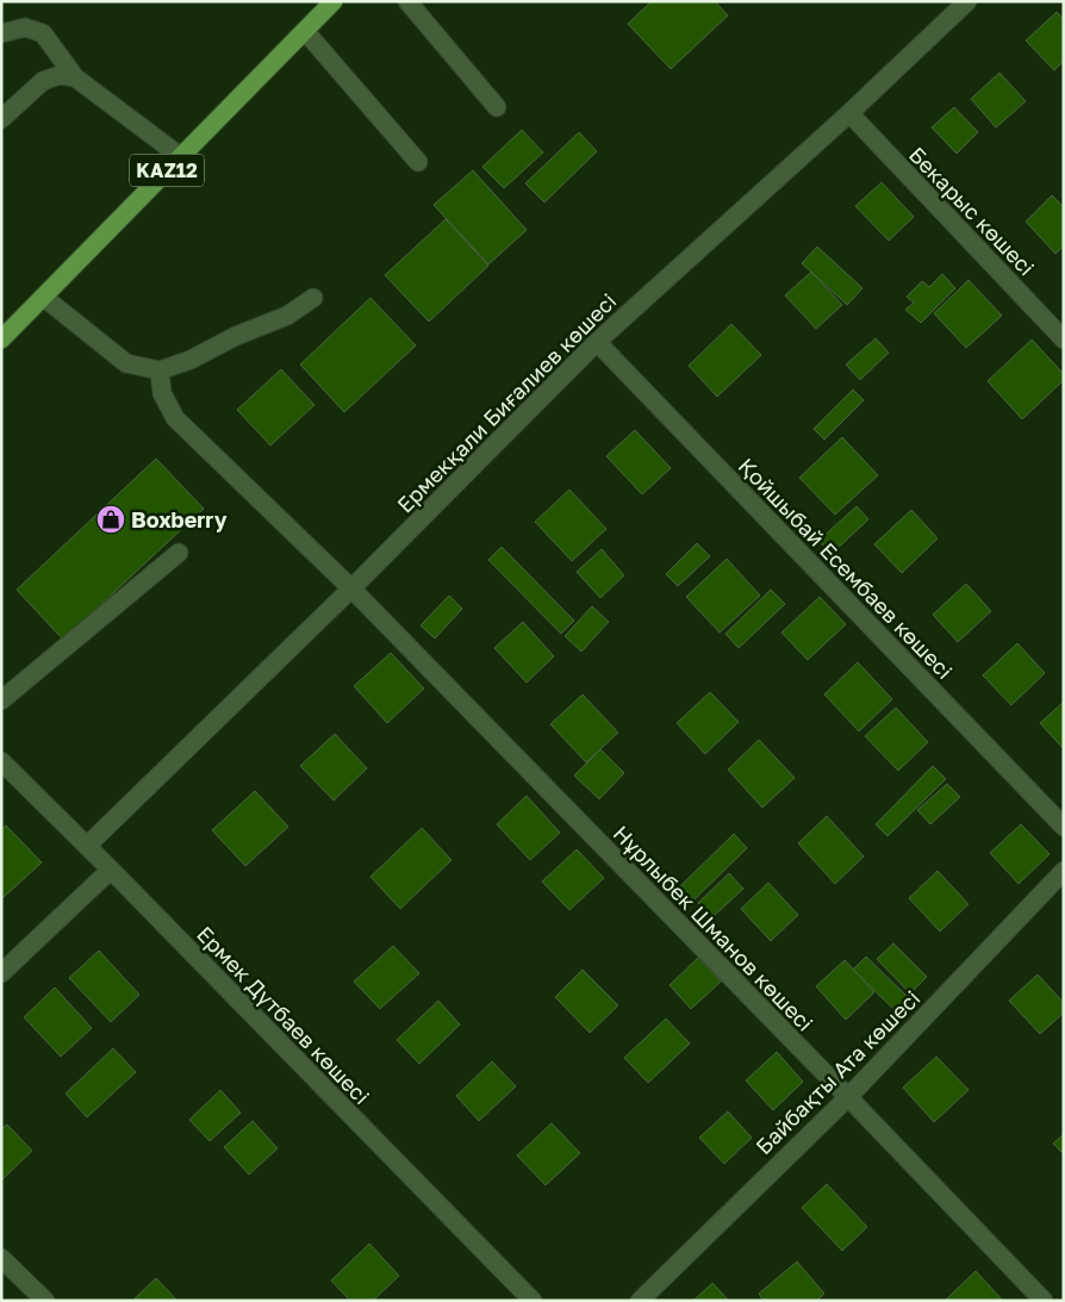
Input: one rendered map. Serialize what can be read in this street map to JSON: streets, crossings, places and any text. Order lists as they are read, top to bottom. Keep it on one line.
{"streets":{"main road":["KAZ12"],"street":["Бекарыс көшесі","Ермекқали Биғалиев көшесі","Қойшыбай Есембаев көшесі","Нұрлыбек Шманов көшесі","Ермек Дүтбаев көшесi","Байбақты Ата көшесі"]},"crossings":[["Бекарыс көшесі","Ермекқали Биғалиев көшесі"],["Ермекқали Биғалиев көшесі","Қойшыбай Есембаев көшесі"],["Ермекқали Биғалиев көшесі","Нұрлыбек Шманов көшесі"],["Ермекқали Биғалиев көшесі","Ермек Дүтбаев көшесi"],["Нұрлыбек Шманов көшесі","Байбақты Ата көшесі"]],"places":{"shop":["Boxberry"]}}
